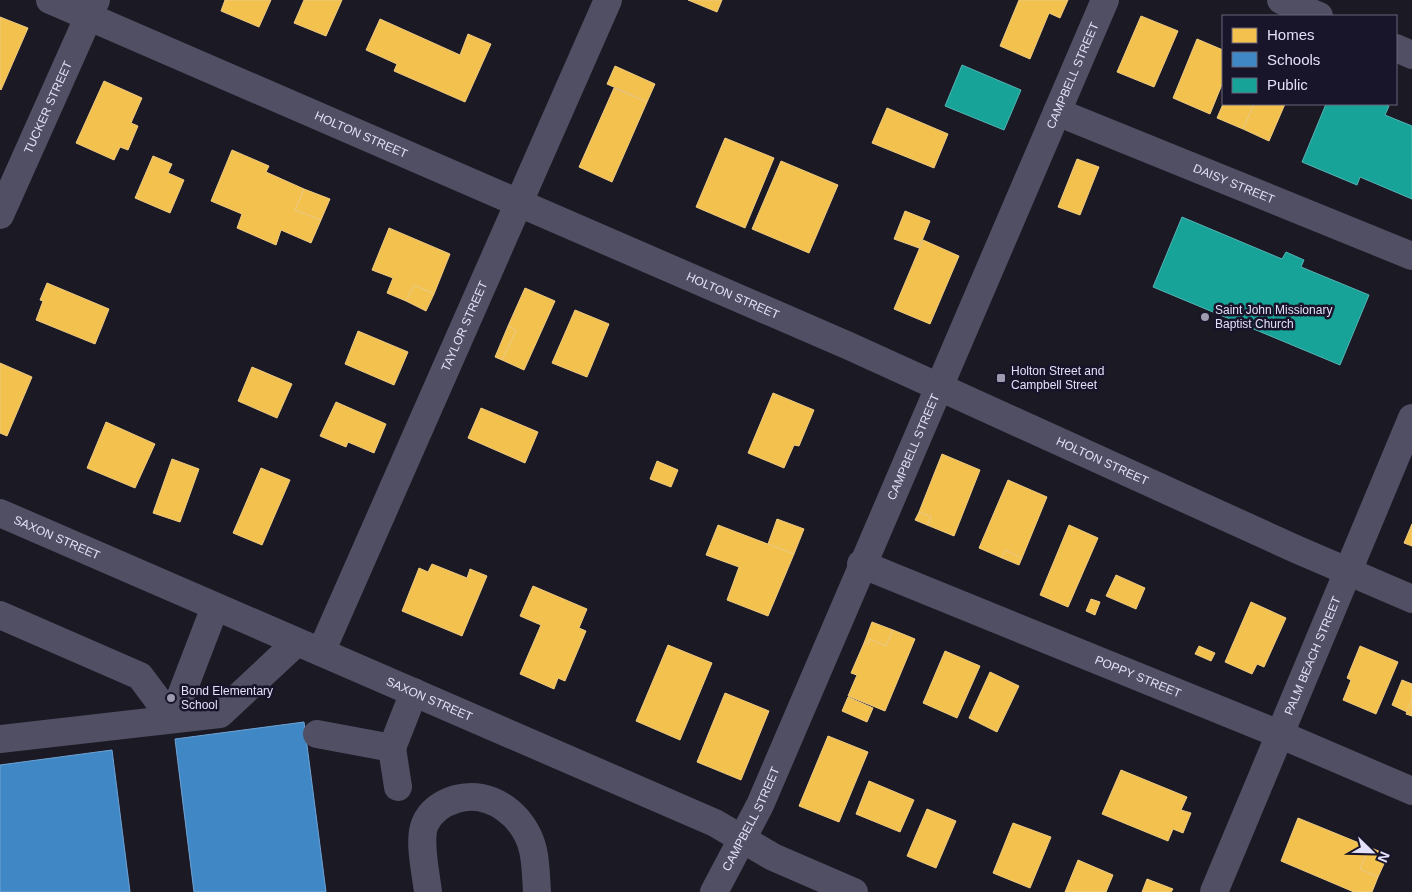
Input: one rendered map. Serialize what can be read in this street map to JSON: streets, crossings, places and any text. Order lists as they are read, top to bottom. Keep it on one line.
{"streets":{"street":["CAMPBELL STREET","TUCKER STREET","HOLTON STREET","DAISY STREET","TAYLOR STREET","SAXON STREET","PALM BEACH STREET","POPPY STREET"]},"crossings":[["CAMPBELL STREET","HOLTON STREET"],["CAMPBELL STREET","DAISY STREET"],["CAMPBELL STREET","SAXON STREET"],["CAMPBELL STREET","POPPY STREET"],["TUCKER STREET","HOLTON STREET"],["HOLTON STREET","TAYLOR STREET"],["HOLTON STREET","PALM BEACH STREET"],["TAYLOR STREET","SAXON STREET"],["PALM BEACH STREET","POPPY STREET"]],"places":{"other":["Saint John Missionary Baptist Church","Bond Elementary School"],"transit":["Holton Street and Campbell Street"]},"legend":["Homes","Schools","Public"],"north":"bottom right"}
